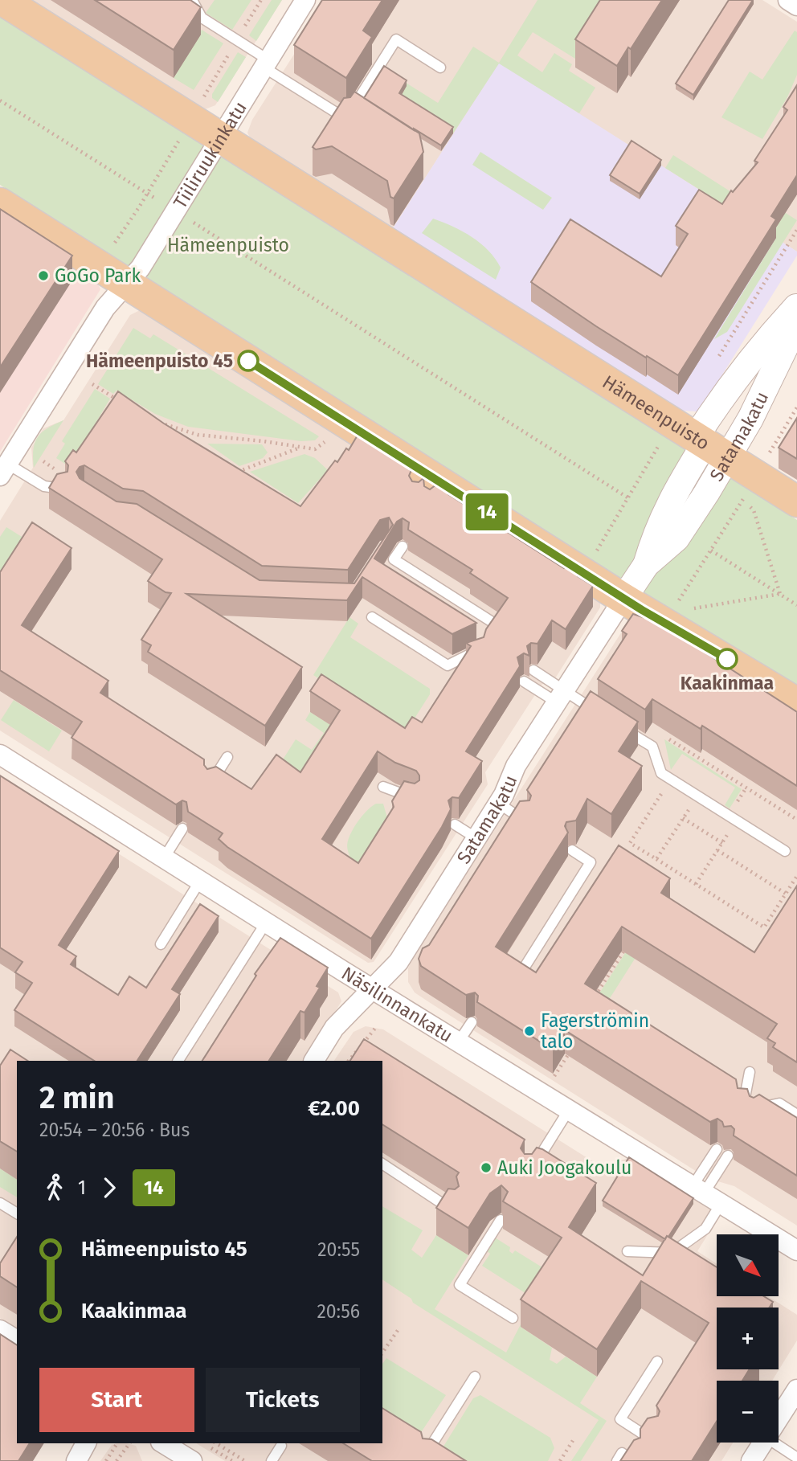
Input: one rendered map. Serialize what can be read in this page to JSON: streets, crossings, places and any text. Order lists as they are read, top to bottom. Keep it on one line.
{"streets":{"main road":["Hämeenpuisto"],"street":["Tiiliruukinkatu","Satamakatu","Näsilinnankatu"]},"crossings":[["Tiiliruukinkatu","Hämeenpuisto"],["Hämeenpuisto","Satamakatu"],["Satamakatu","Näsilinnankatu"]],"parks":["Hämeenpuisto"],"places":["GoGo Park","Hämeenpuisto 45","Kaakinmaa","Fagerströmin talo","Auki Joogakoulu"],"lines":["bus line 14"],"north":"bottom right","page":{"on_map":"14","heading":["2 min","20:54 – 20:56 · Bus","€2.00"],"legs":["1","14"],"list":[{"name":"Hämeenpuisto 45","value":"20:55"},{"name":"Kaakinmaa","value":"20:56"}],"map_buttons":["+","−"],"buttons":["Start","Tickets"]}}
